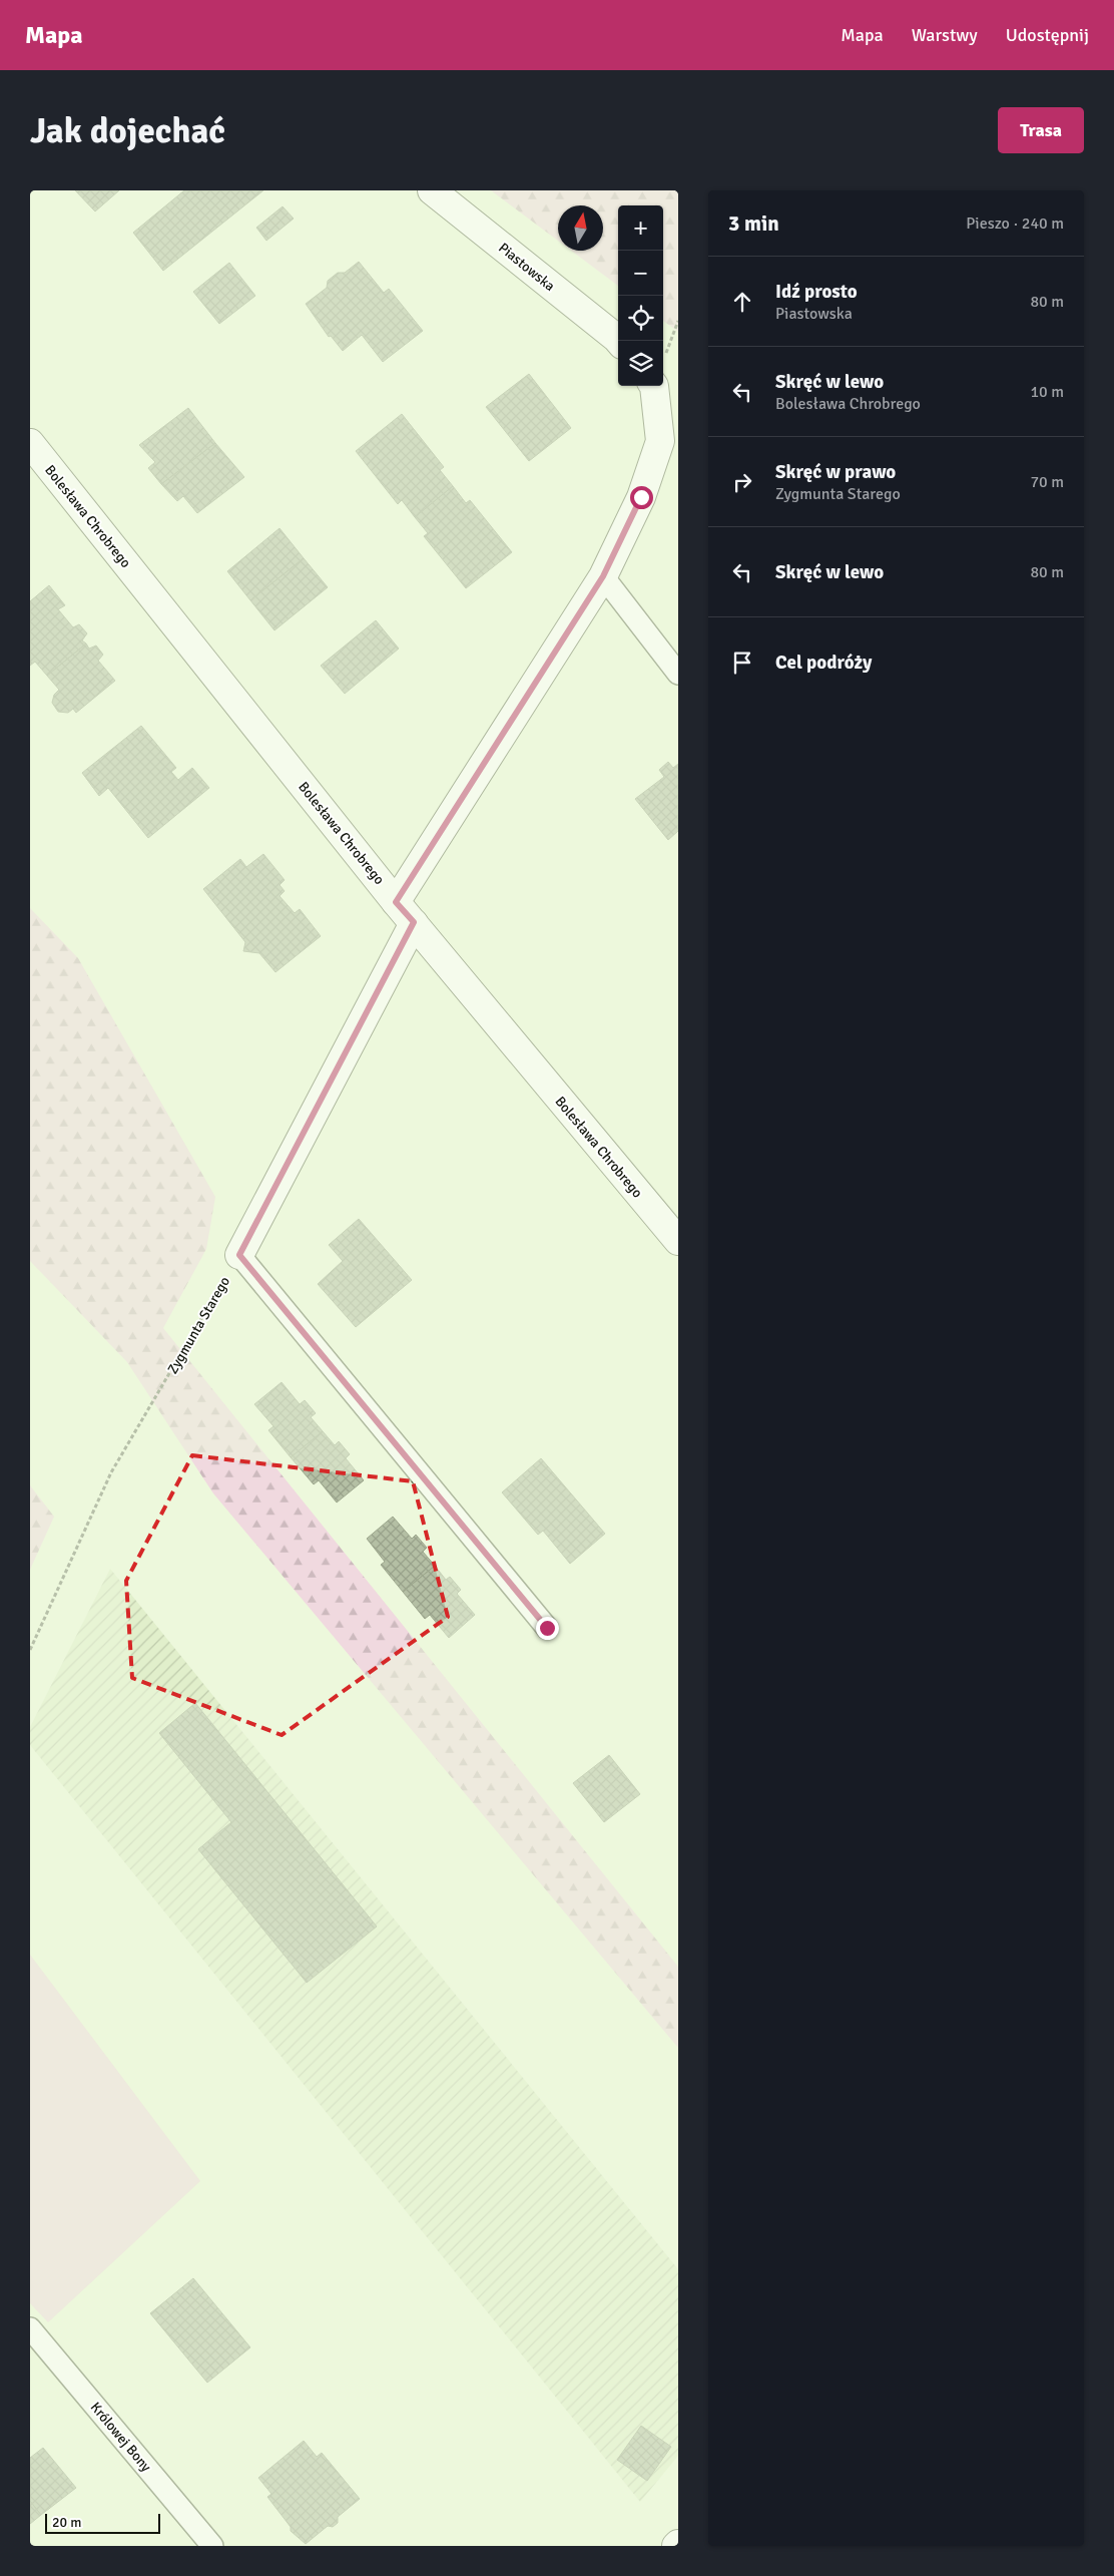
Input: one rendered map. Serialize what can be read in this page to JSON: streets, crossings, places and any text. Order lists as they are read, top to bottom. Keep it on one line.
{"streets":{"street":["Piastowska","Bolesława Chrobrego"],"lane":["Królowej Bony"],"path":["Zygmunta Starego"]},"scale_bar":"20 m","north":"top","page":{"header":"Mapa","nav":["Mapa","Warstwy","Udostępnij"],"buttons":"Trasa","title":"Jak dojechać","heading":["3 min","Pieszo · 240 m"],"map_buttons":["+","−"],"list":[["Idź prosto","Piastowska","80 m"],["Skręć w lewo","Bolesława Chrobrego","10 m"],["Skręć w prawo","Zygmunta Starego","70 m"],["Skręć w lewo","80 m"],"Cel podróży"],"scale":"20 m"}}
